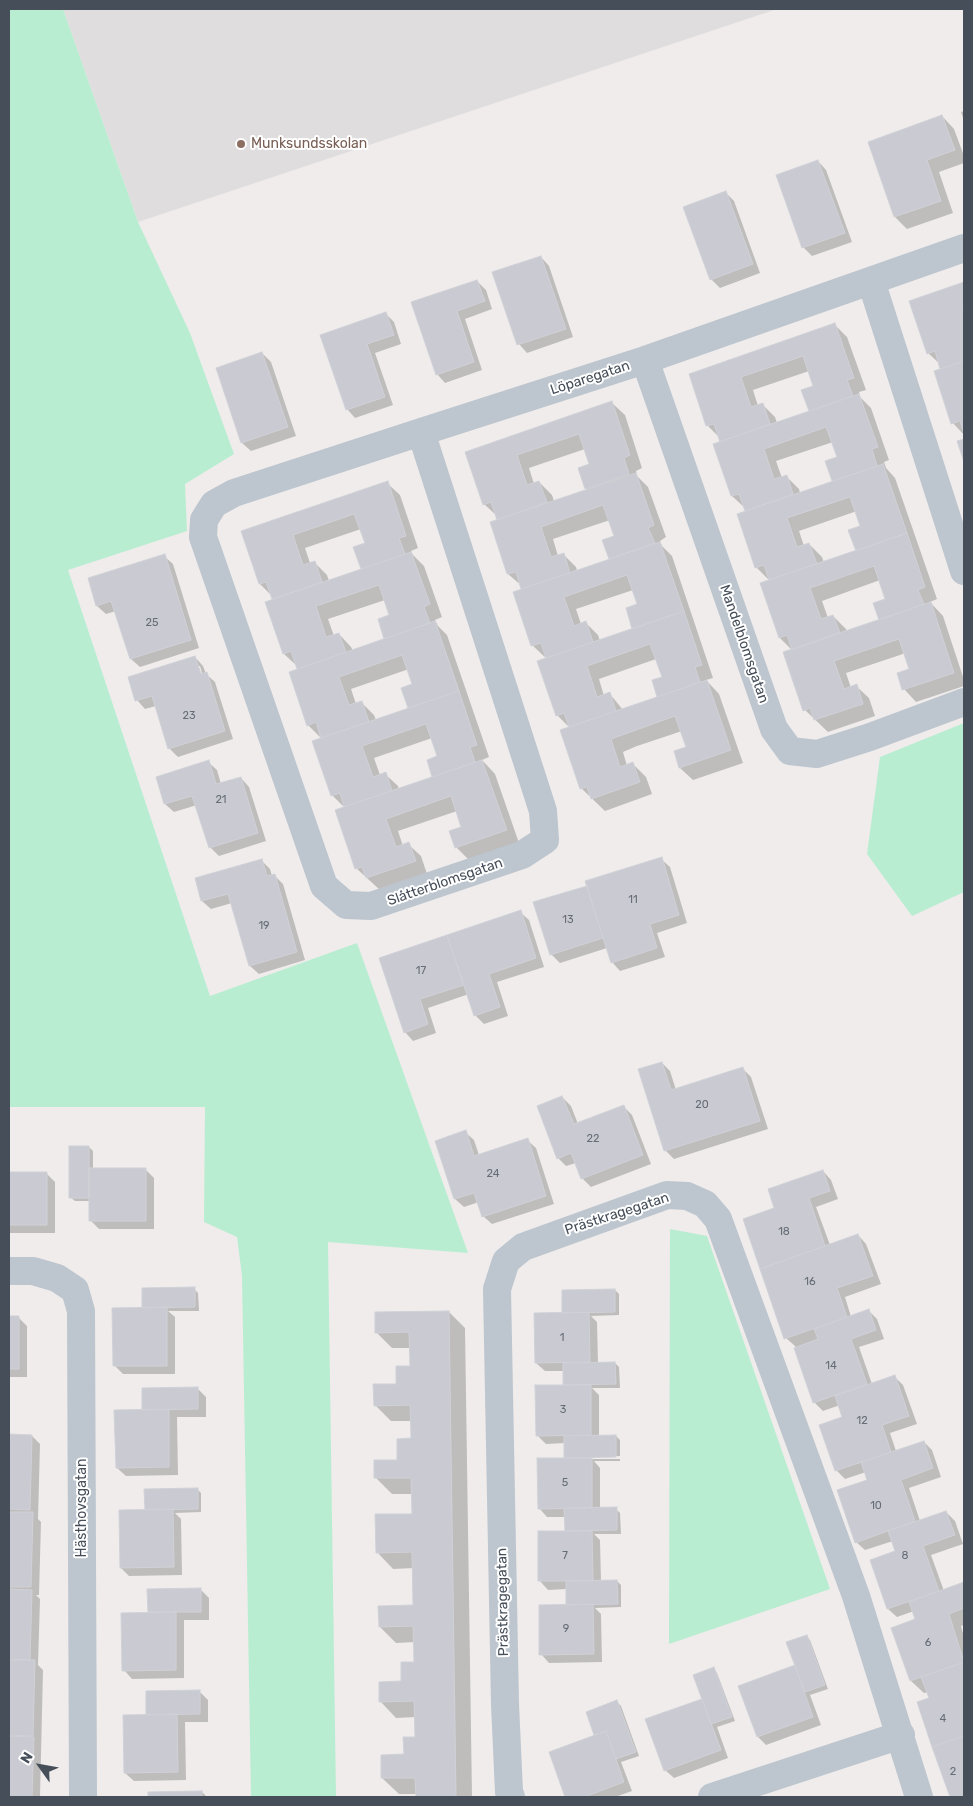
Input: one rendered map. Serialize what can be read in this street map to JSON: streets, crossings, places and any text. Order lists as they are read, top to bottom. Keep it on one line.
{"streets":{"street":["Löparegatan","Mandelblomsgatan","Slåtterblomsgatan","Prästkragegatan","Hästhovsgatan"]},"crossings":[["Löparegatan","Mandelblomsgatan"],["Löparegatan","Slåtterblomsgatan"]],"places":["Munksundsskolan"],"house_numbers":["25","23","21","11","13","19","17","20","22","24","18","16","1","14","3","12","5","10","7","8","9","6","4","2"],"north":"top left"}
